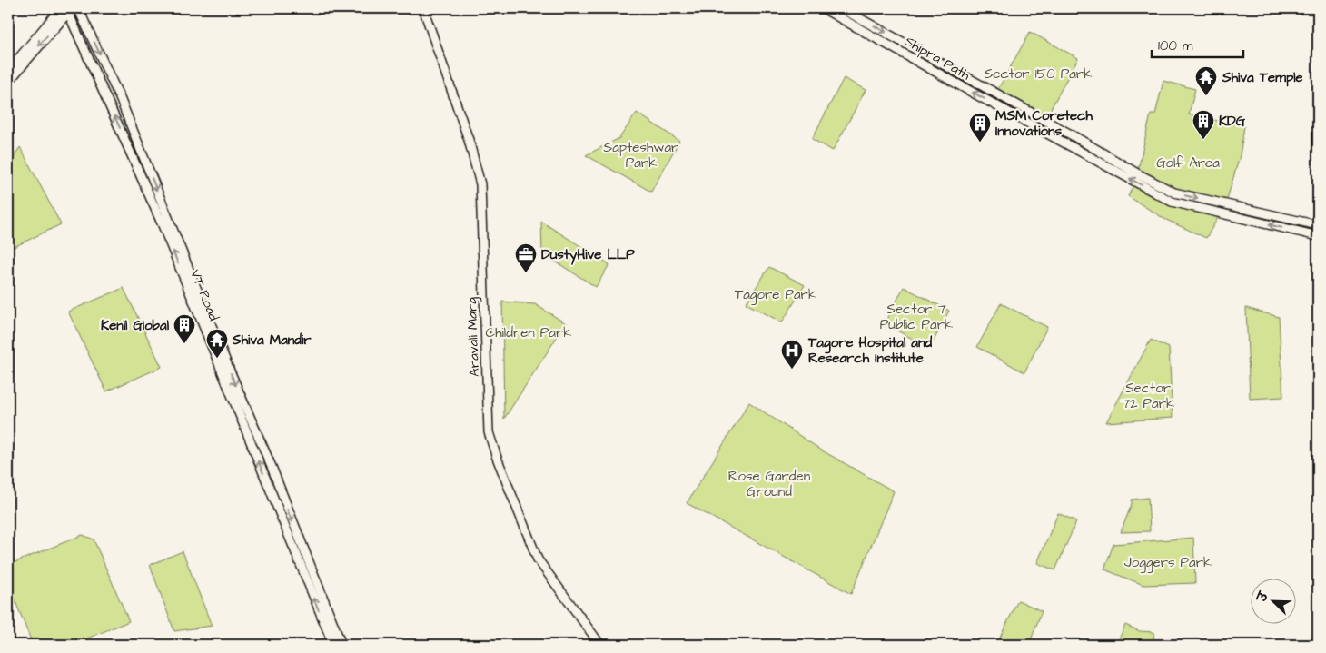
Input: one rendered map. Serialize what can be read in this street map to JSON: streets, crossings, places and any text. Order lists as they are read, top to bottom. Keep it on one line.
{"streets":{"street":["Shipra Path","VT Road","Aravali Marg"]},"parks":["Sector 150 Park","Sapteshwar Park","Golf Area","Tagore Park","Sector 7 Public Park","Children Park","Sector 72 Park","Rose Garden Ground","Joggers Park"],"places":{"temple":["Shiva Temple","Shiva Mandir"],"building":["KDG","MSM Coretech Innovations","Kenil Global"],"office":["DustyHive LLP"],"hospital":["Tagore Hospital and Research Institute"]},"scale_bar":"100 m","north":"top left"}
